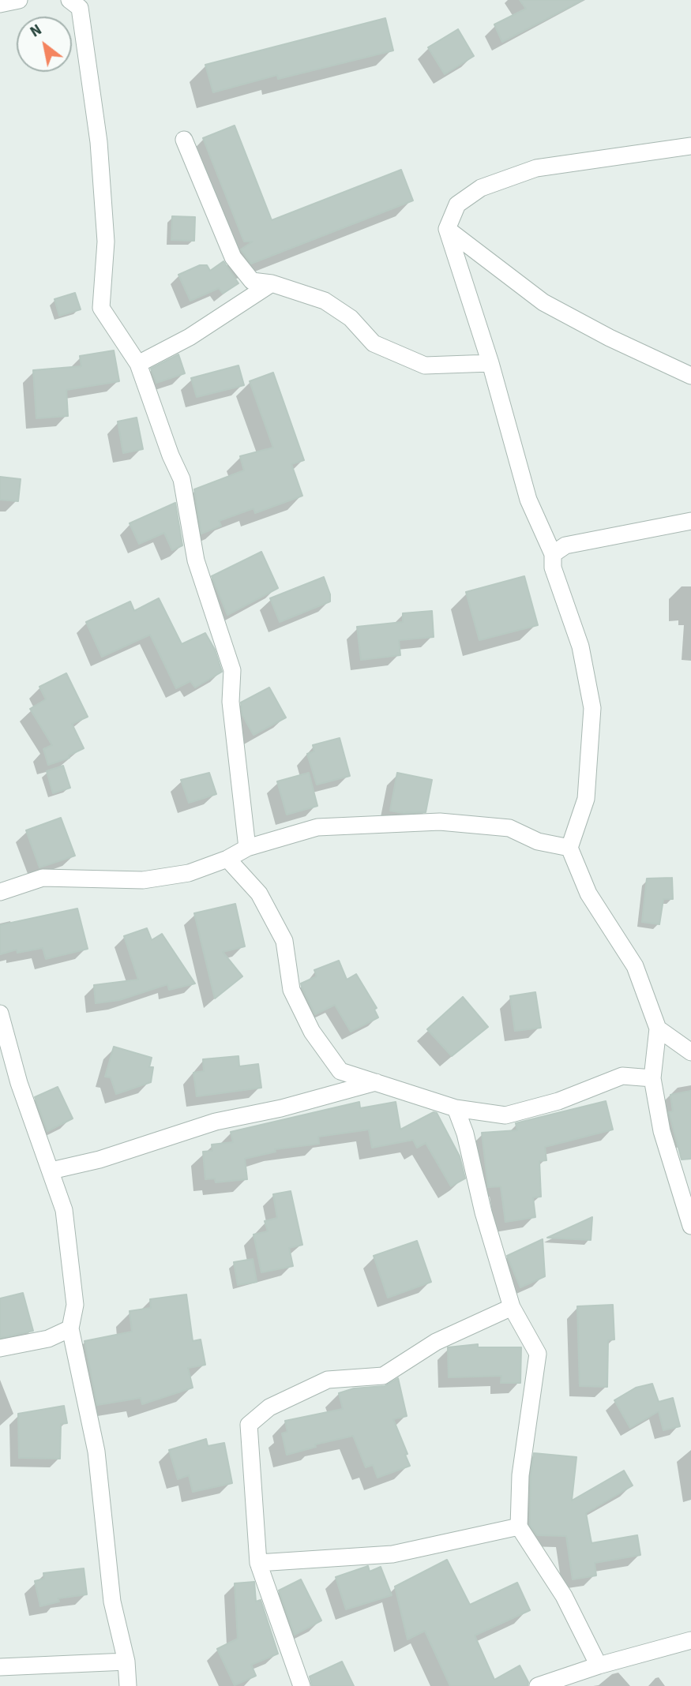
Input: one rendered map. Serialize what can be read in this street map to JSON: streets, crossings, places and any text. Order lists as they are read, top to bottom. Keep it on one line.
{"north":"top left"}
